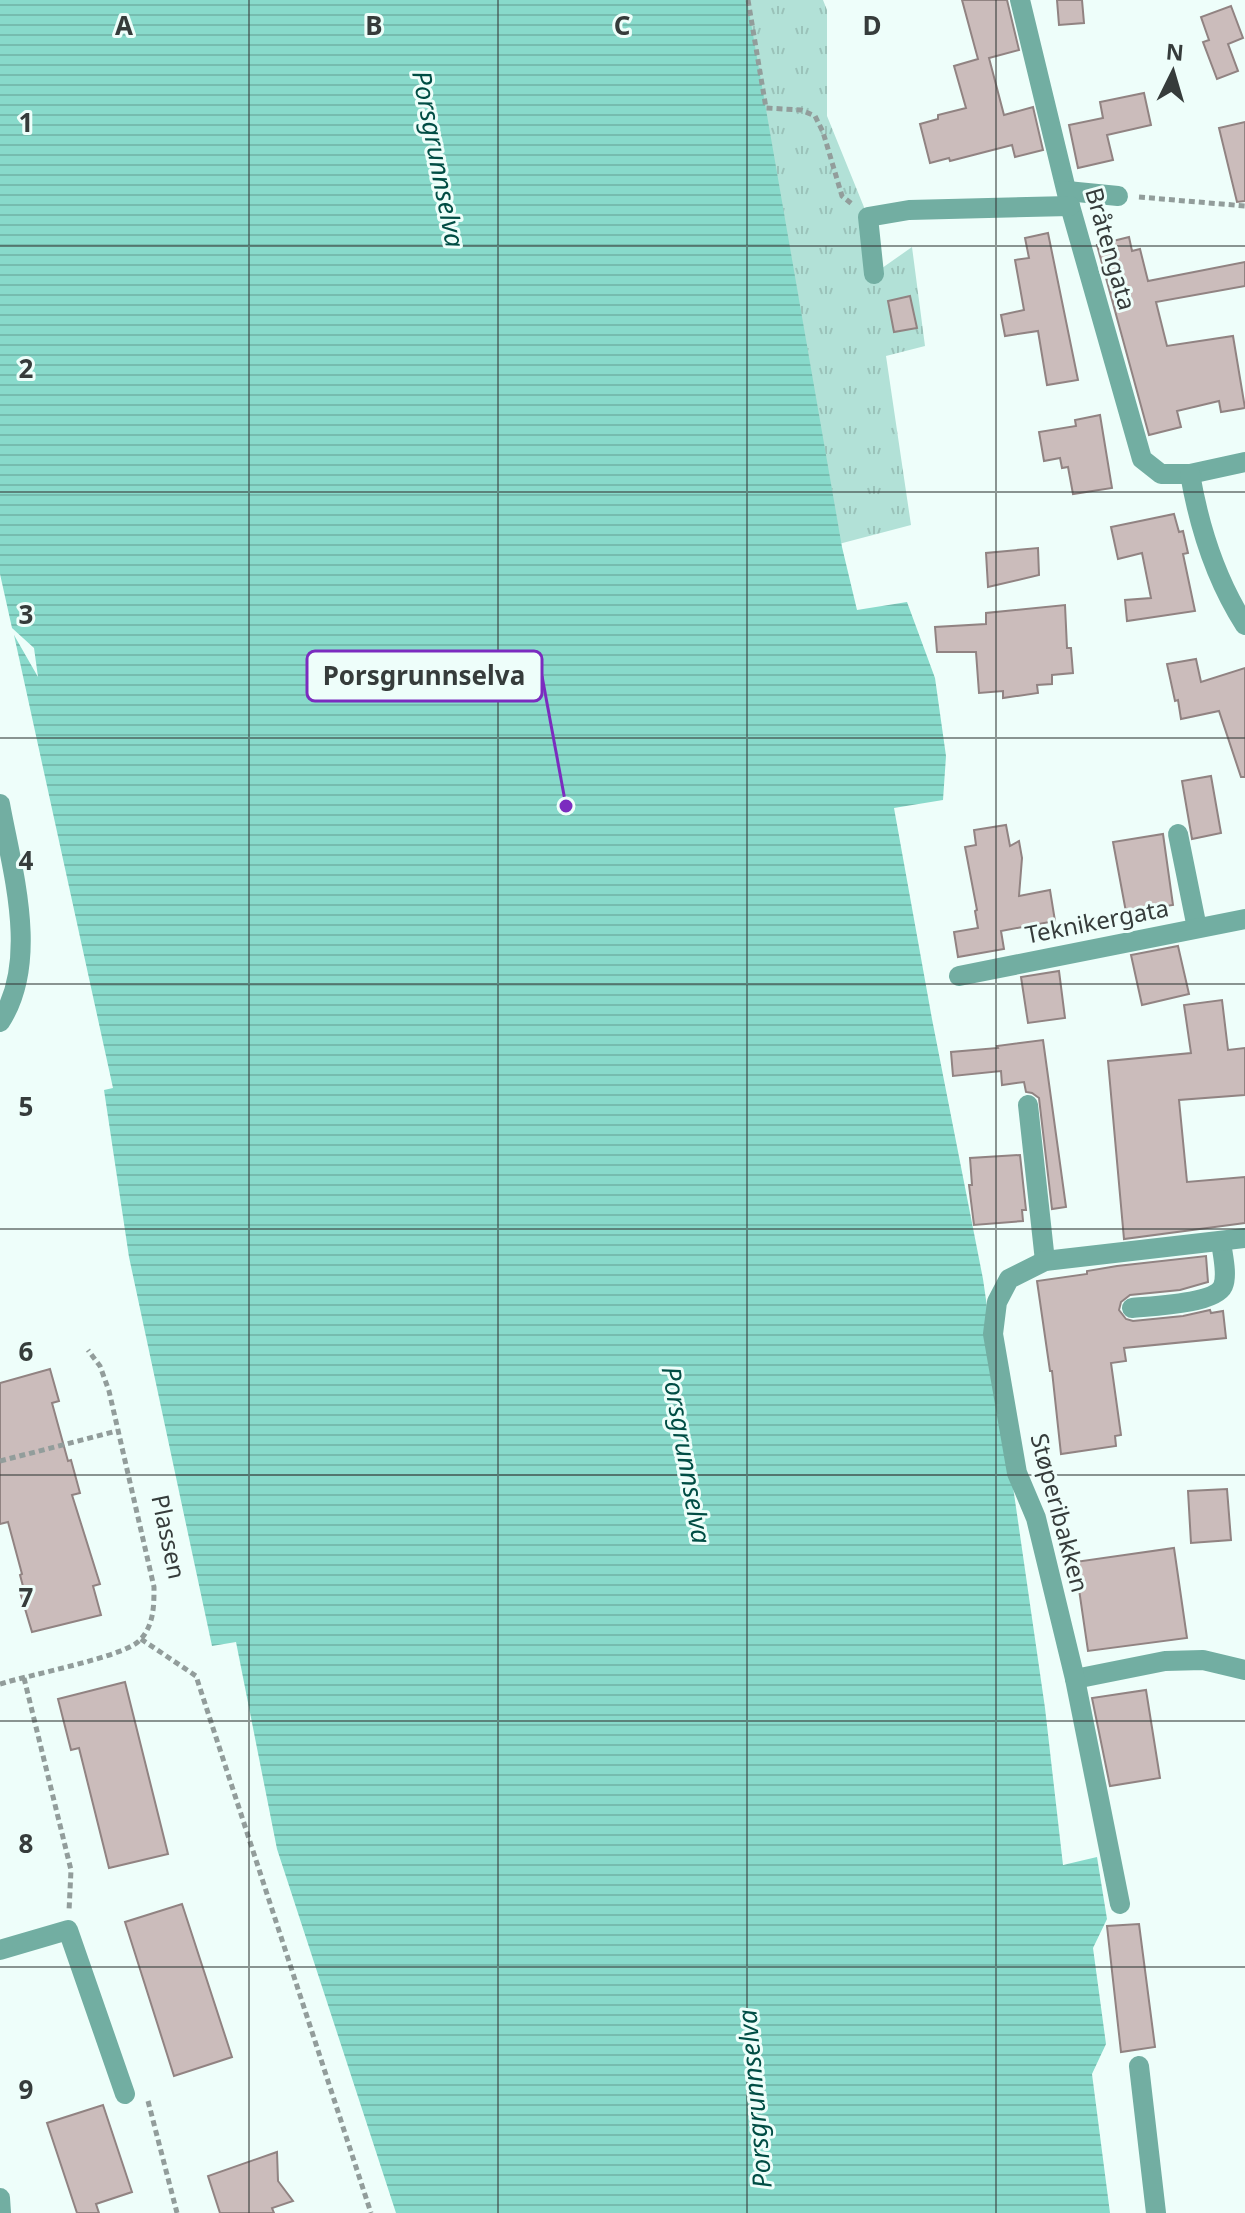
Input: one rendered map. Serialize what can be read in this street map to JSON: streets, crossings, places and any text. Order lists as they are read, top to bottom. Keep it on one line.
{"streets":{"street":["Bråtengata","Teknikergata","Støperibakken"],"path":["Plassen"]},"water":["Porsgrunnselva"],"places":["Porsgrunnselva"],"north":"top","grid":{"columns":["A","B","C","D"],"rows":["1","2","3","4","5","6","7","8","9"]}}
